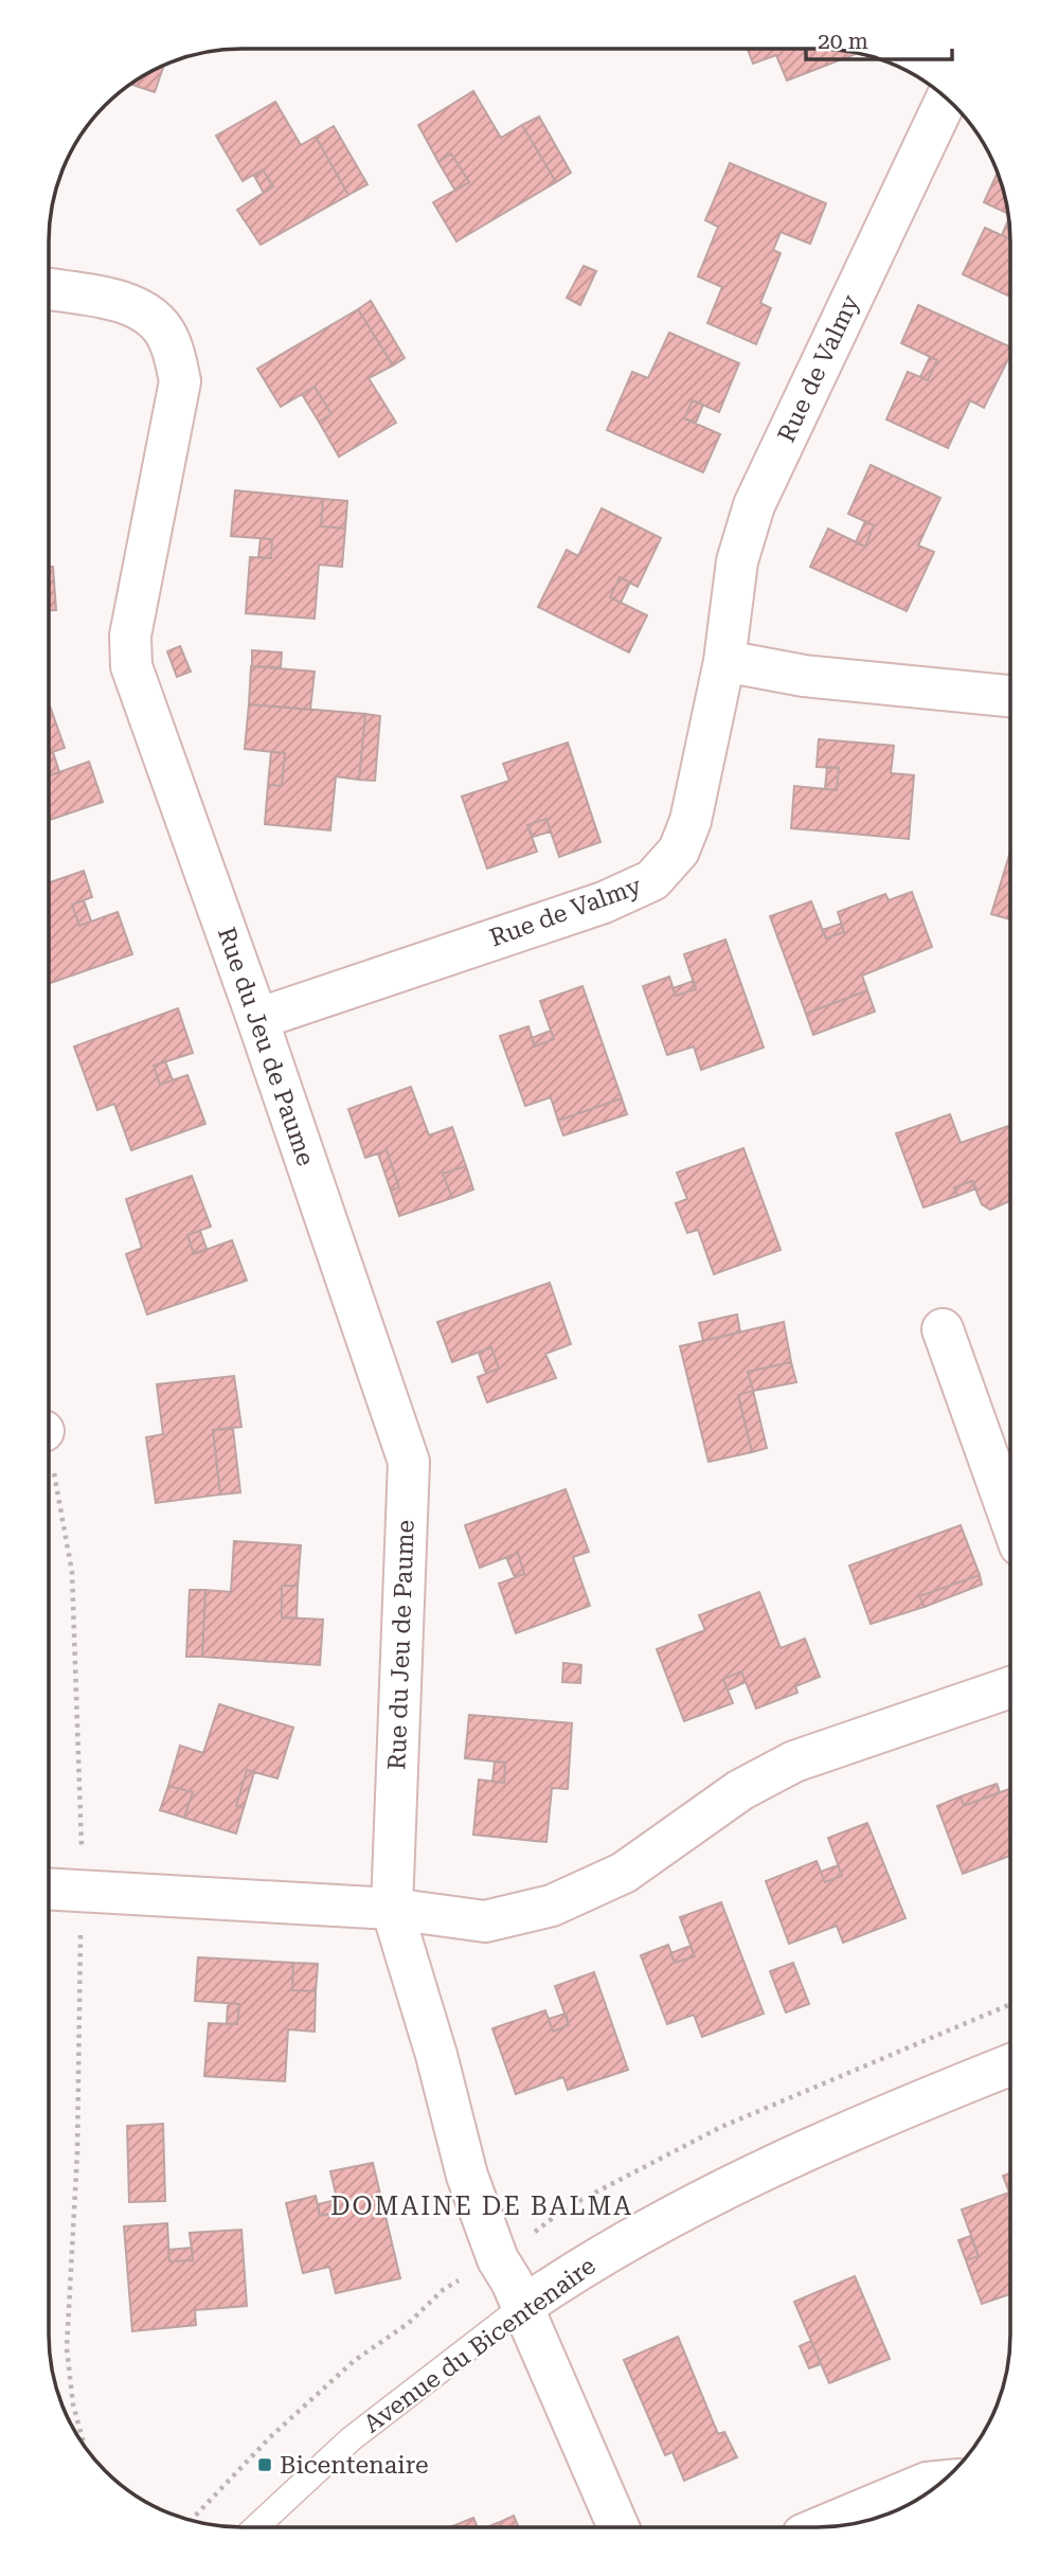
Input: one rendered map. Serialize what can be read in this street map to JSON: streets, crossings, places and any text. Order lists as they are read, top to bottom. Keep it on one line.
{"streets":{"street":["Rue de Valmy","Rue du Jeu de Paume","Avenue du Bicentenaire"]},"crossings":[["Rue de Valmy","Rue du Jeu de Paume"],["Rue du Jeu de Paume","Avenue du Bicentenaire"]],"districts":["DOMAINE DE BALMA"],"places":{"transit":["Bicentenaire"]},"scale_bar":"20 m"}
